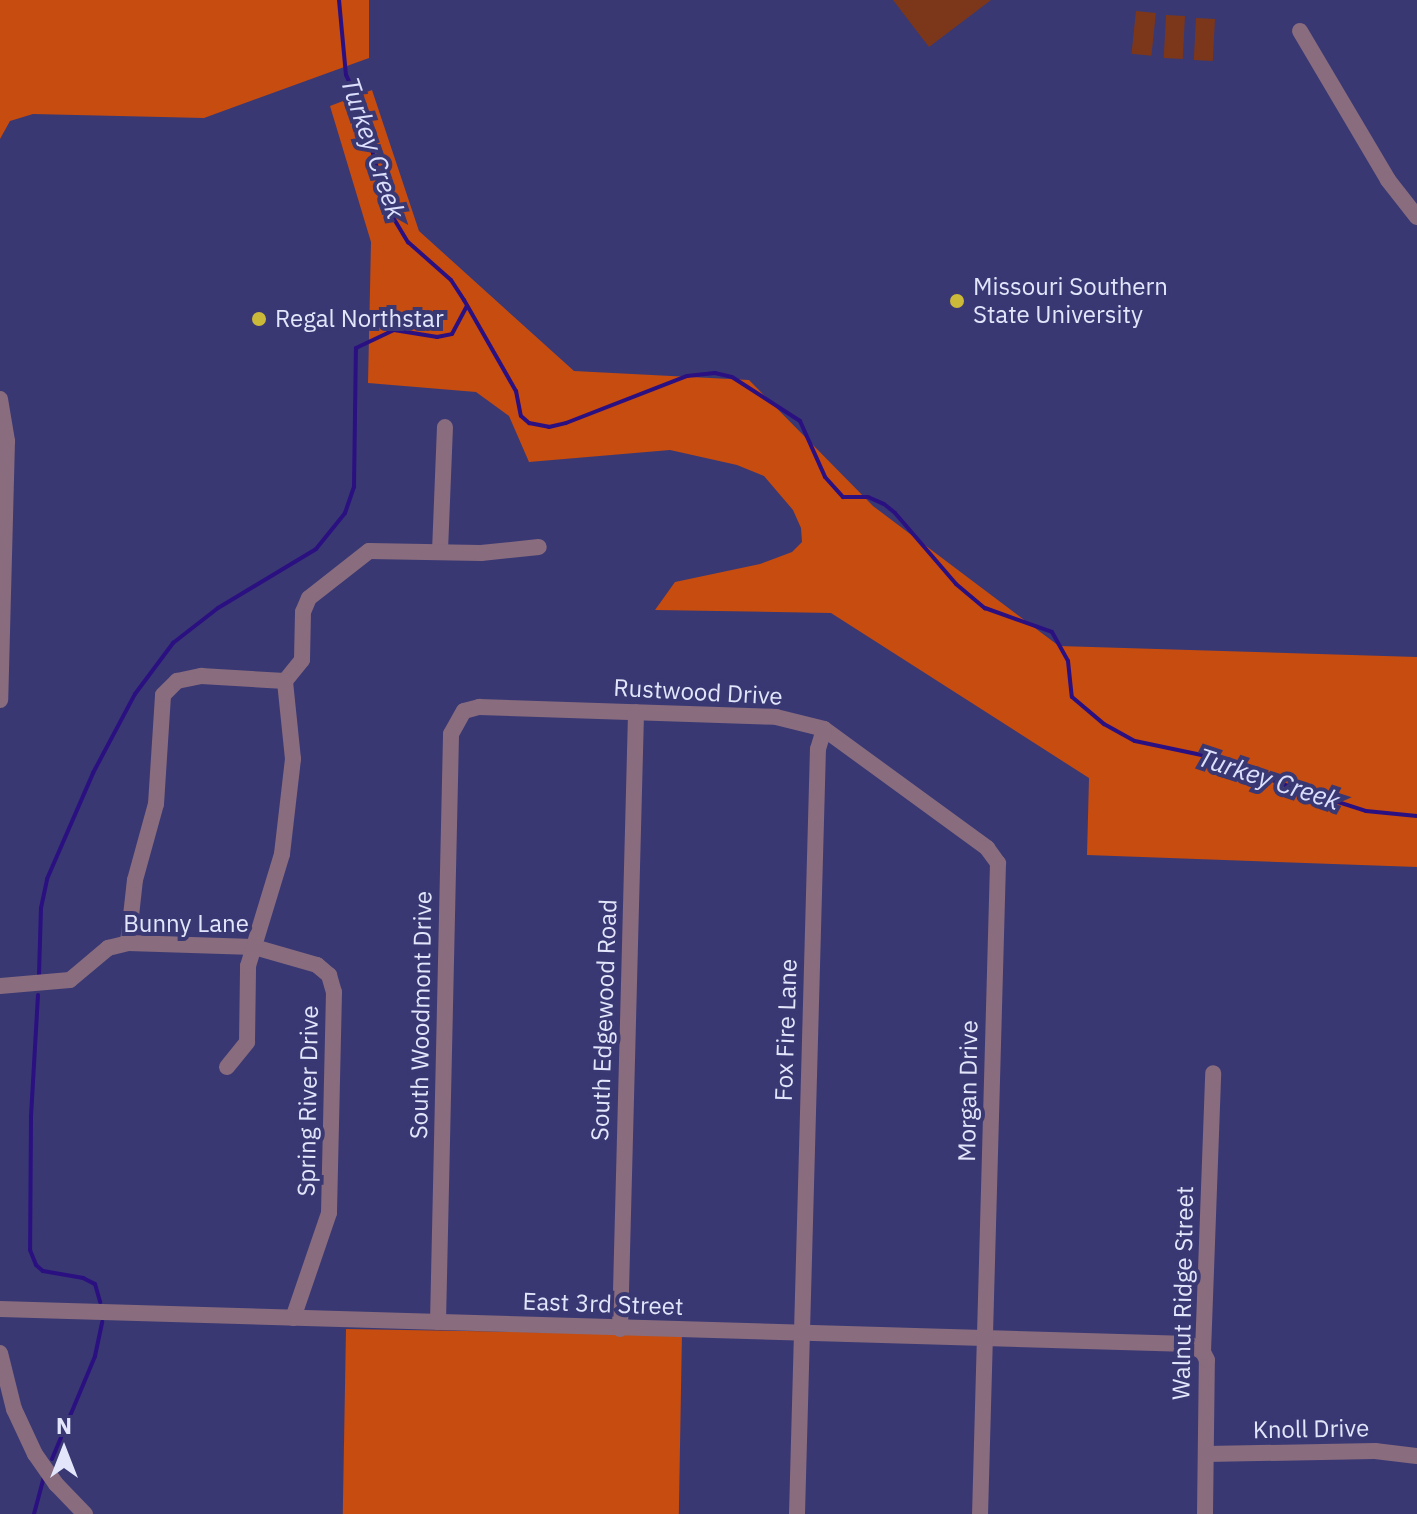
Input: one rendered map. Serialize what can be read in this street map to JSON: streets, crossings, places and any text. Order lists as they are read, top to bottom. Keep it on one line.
{"streets":{"street":["Rustwood Drive","Bunny Lane","South Woodmont Drive","South Edgewood Road","Fox Fire Lane","Morgan Drive","Spring River Drive","Walnut Ridge Street","East 3rd Street","Knoll Drive"]},"crossings":[["Rustwood Drive","South Woodmont Drive"],["Rustwood Drive","South Edgewood Road"],["Rustwood Drive","Fox Fire Lane"],["Rustwood Drive","Morgan Drive"],["Bunny Lane","Spring River Drive"],["South Woodmont Drive","East 3rd Street"],["South Edgewood Road","East 3rd Street"],["Fox Fire Lane","East 3rd Street"],["Morgan Drive","East 3rd Street"],["Spring River Drive","East 3rd Street"],["Walnut Ridge Street","East 3rd Street"],["Walnut Ridge Street","Knoll Drive"]],"water":["Turkey Creek"],"places":["Missouri Southern State University","Regal Northstar"],"north":"top"}
